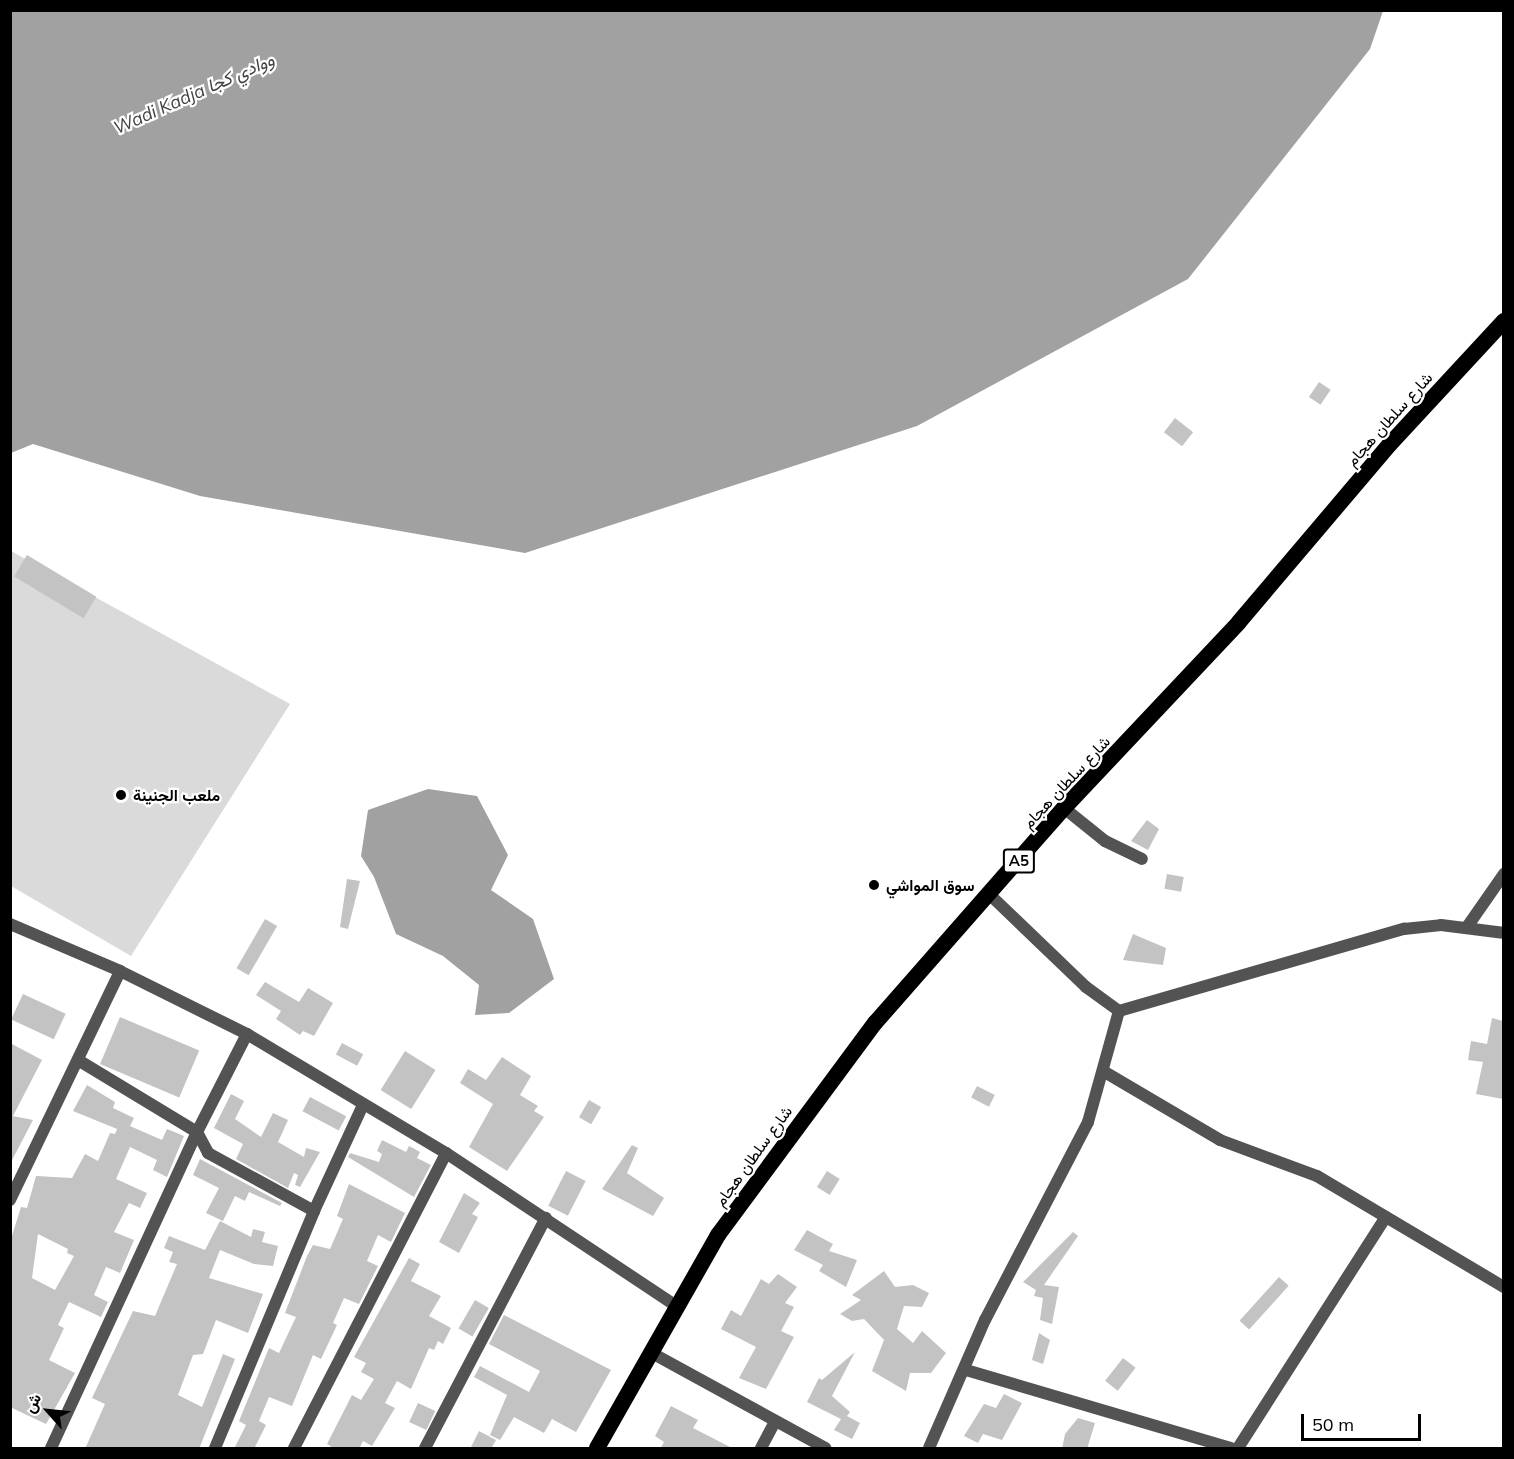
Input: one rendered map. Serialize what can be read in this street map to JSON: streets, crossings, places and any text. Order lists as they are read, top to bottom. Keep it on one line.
{"streets":{"highway":["شارع سلطان هجام","A5"]},"water":["Wadi Kadja ووادي كجا"],"places":["ملعب الجنينة","سوق المواشي"],"scale_bar":"50 m","north":"top left"}
